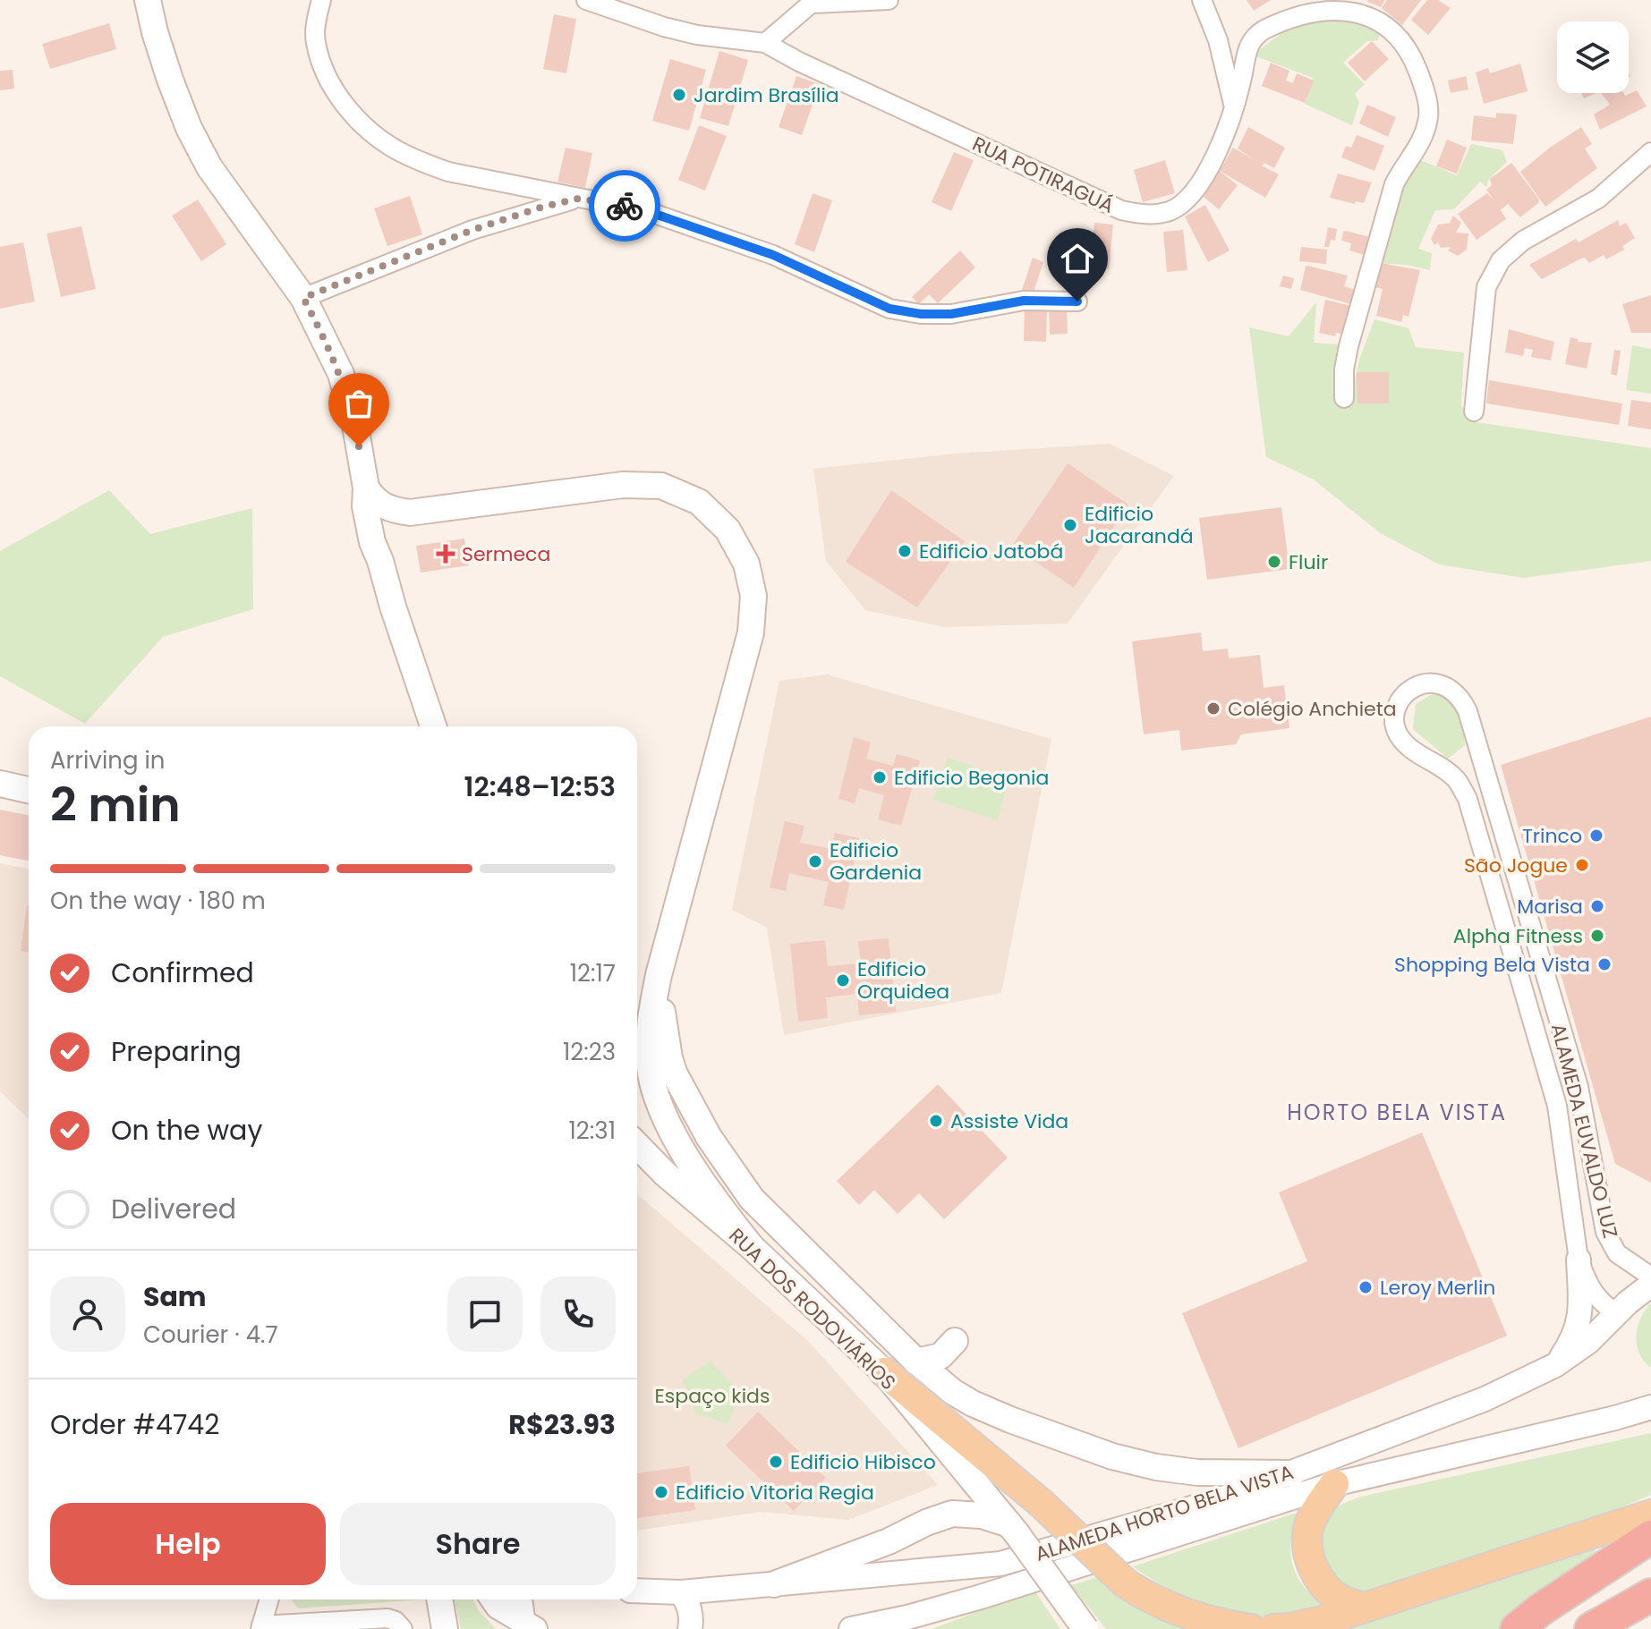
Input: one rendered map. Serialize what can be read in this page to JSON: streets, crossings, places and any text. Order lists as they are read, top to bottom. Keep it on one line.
{"streets":{"main road":["RUA DOS RODOVIÁRIOS"],"street":["RUA POTIRAGUÁ","ALAMEDA EUVALDO LUZ","ALAMEDA HORTO BELA VISTA"]},"crossings":[["ALAMEDA EUVALDO LUZ","ALAMEDA HORTO BELA VISTA"]],"districts":["HORTO BELA VISTA"],"parks":["Espaço kids"],"places":{"other":["Jardim Brasília","Edificio Jacarandá","Edificio Jatobá","Fluir","Colégio Anchieta","Edificio Begonia","Trinco","Edificio Gardenia","São Jogue","Marisa","Alpha Fitness","Shopping Bela Vista","Edificio Orquidea","Assiste Vida","Leroy Merlin","Edificio Hibisco","Edificio Vitoria Regia"],"health":["Sermeca"]},"page":{"heading":["2 min","Arriving in","12:48–12:53"],"panel":["Sam","Courier · 4.7","Order #4742","R$23.93"],"bar":"On the way · 180 m","list":[["Confirmed","12:17"],["Preparing","12:23"],["On the way","12:31"],"Delivered"],"buttons":["Help","Share"]}}
